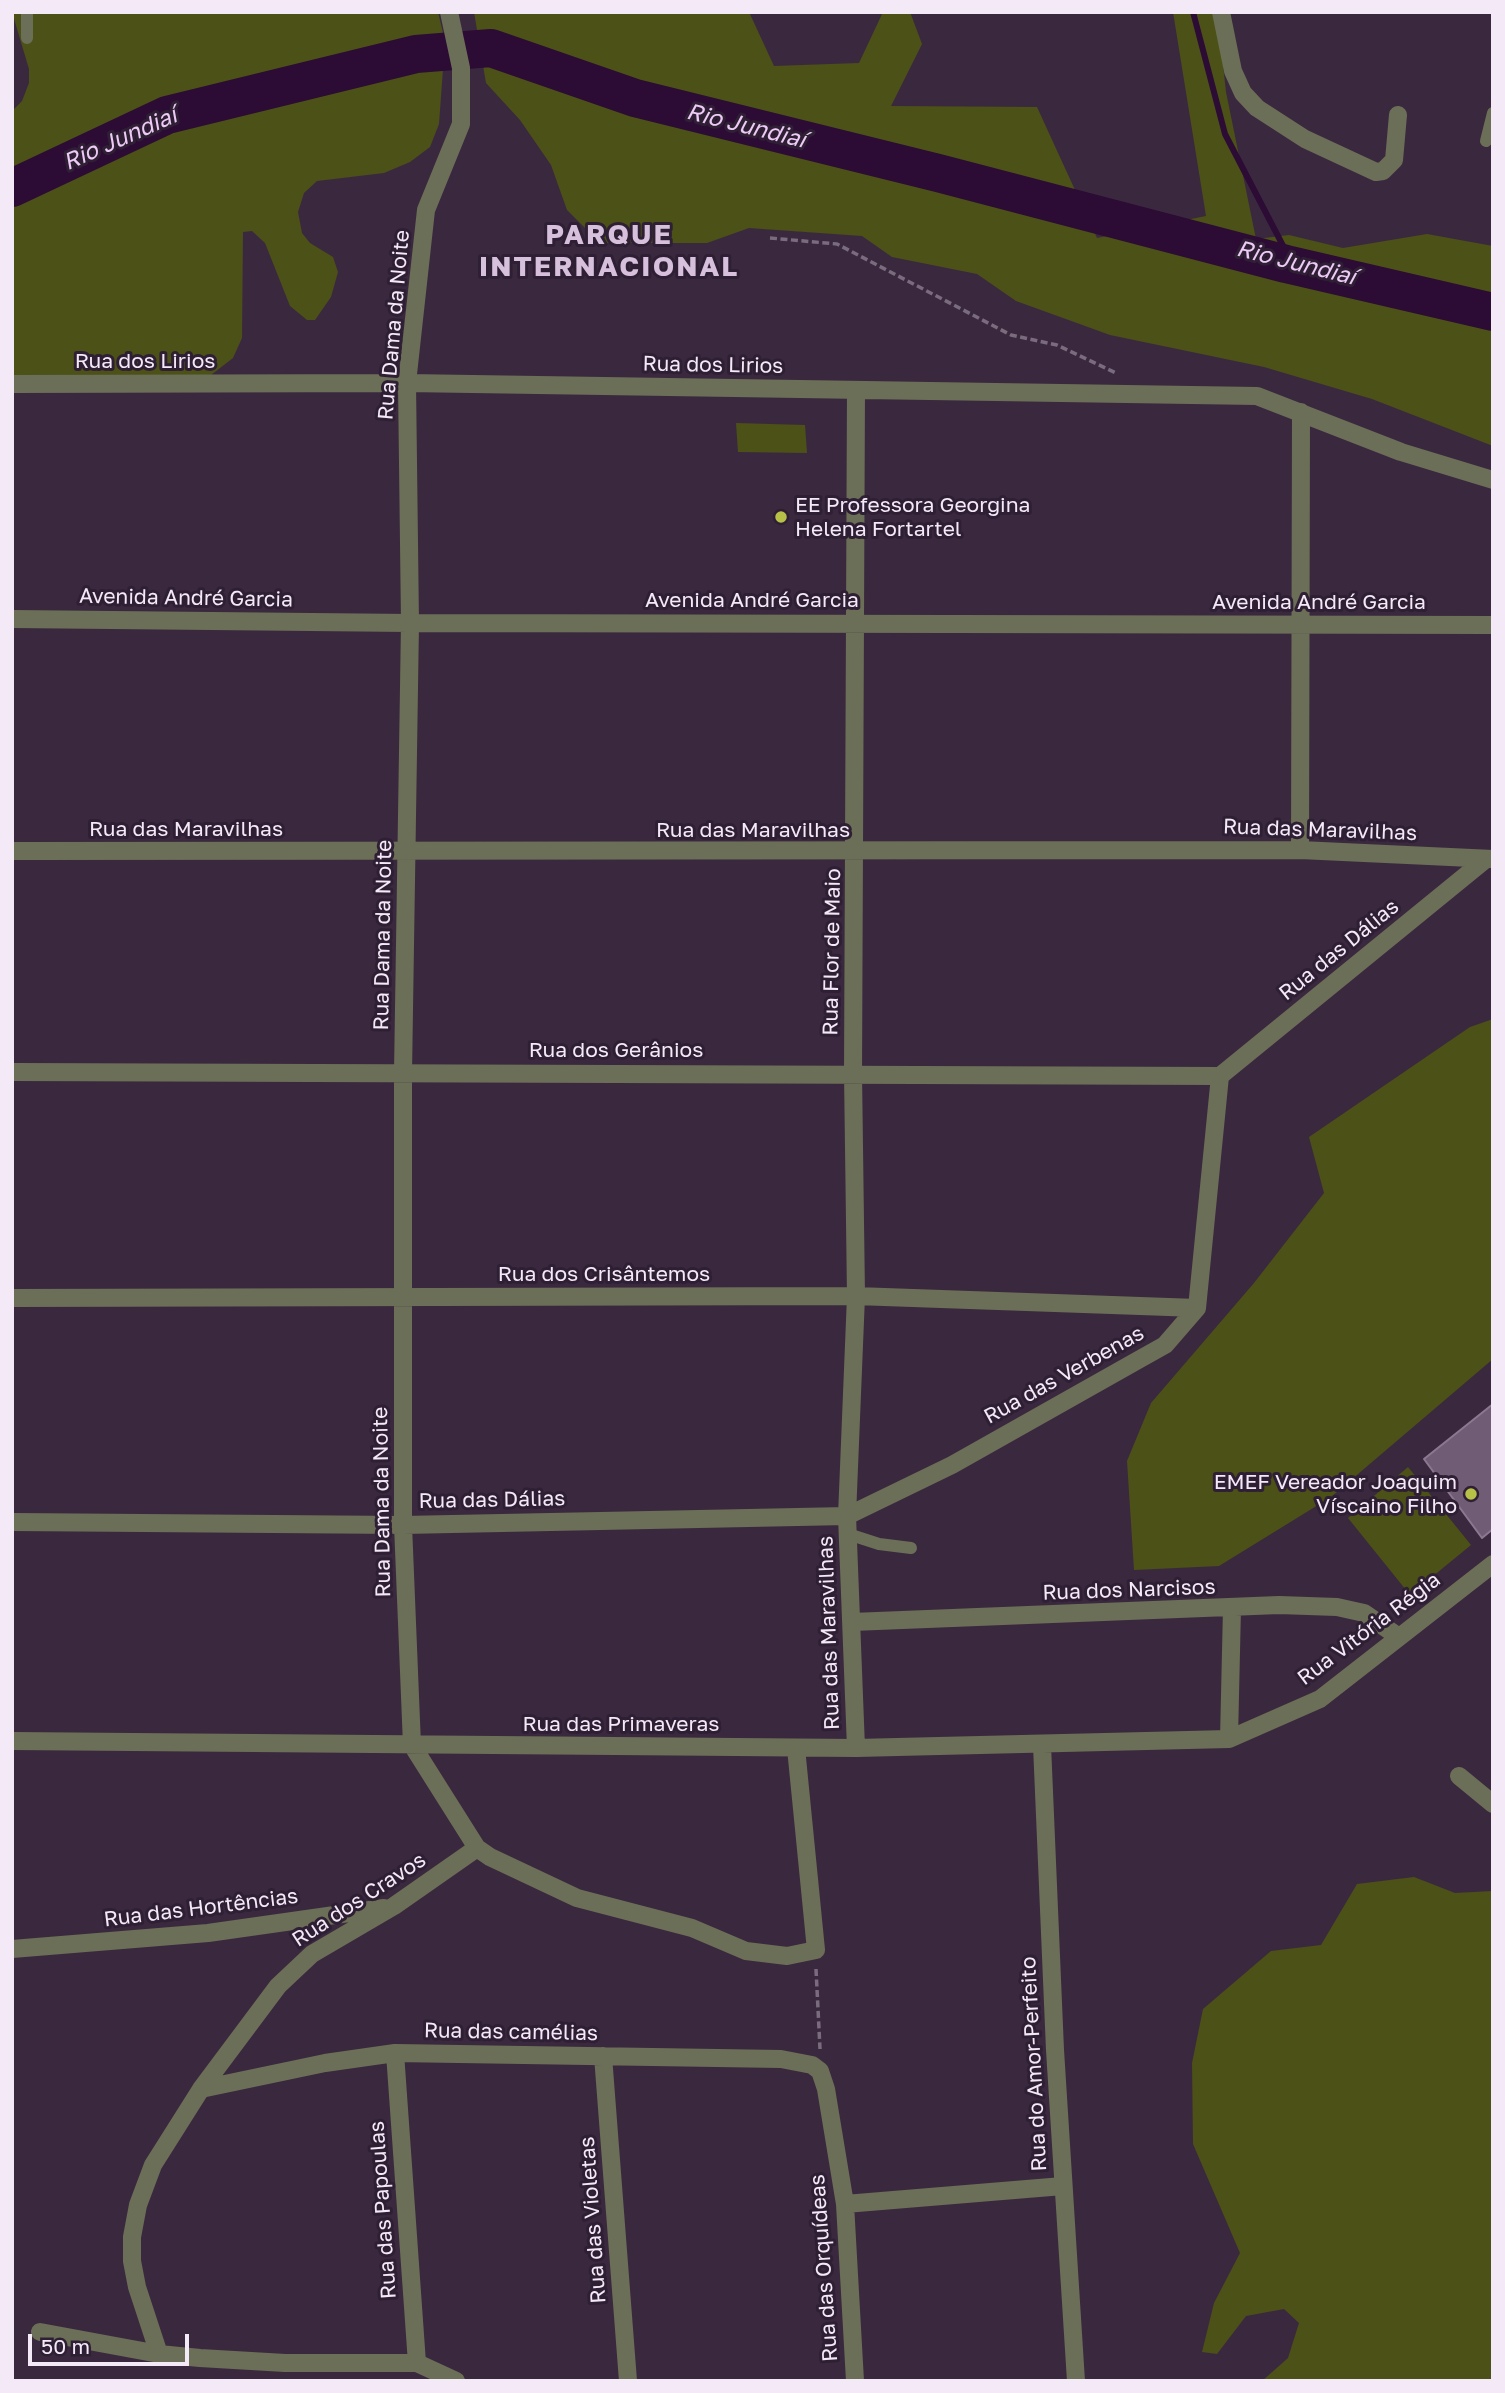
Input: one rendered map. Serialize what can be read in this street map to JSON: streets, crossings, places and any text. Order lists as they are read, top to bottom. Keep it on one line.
{"streets":{"street":["Rua Dama da Noite","Rua dos Lirios","Avenida André Garcia","Rua das Maravilhas","Rua das Dálias","Rua Flor de Maio","Rua dos Gerânios","Rua dos Crisântemos","Rua das Verbenas","Rua dos Narcisos","Rua Vitória Régia","Rua das Primaveras","Rua dos Cravos","Rua das Hortências","Rua das camélias","Rua do Amor-Perfeito","Rua das Papoulas","Rua das Violetas","Rua das Orquídeas"]},"crossings":[["Rua Dama da Noite","Rua dos Lirios"],["Rua Dama da Noite","Avenida André Garcia"],["Rua Dama da Noite","Rua das Maravilhas"],["Rua Dama da Noite","Rua das Dálias"],["Rua Dama da Noite","Rua dos Gerânios"],["Rua Dama da Noite","Rua dos Crisântemos"],["Rua Dama da Noite","Rua das Primaveras"],["Rua Dama da Noite","Rua dos Cravos"],["Rua dos Lirios","Rua Flor de Maio"],["Avenida André Garcia","Rua Flor de Maio"],["Rua das Maravilhas","Rua das Dálias"],["Rua das Maravilhas","Rua Flor de Maio"],["Rua das Maravilhas","Rua das Verbenas"],["Rua das Maravilhas","Rua dos Narcisos"],["Rua das Maravilhas","Rua das Primaveras"],["Rua das Dálias","Rua Flor de Maio"],["Rua das Dálias","Rua dos Gerânios"],["Rua das Dálias","Rua das Verbenas"],["Rua Flor de Maio","Rua dos Gerânios"],["Rua Flor de Maio","Rua dos Crisântemos"],["Rua Flor de Maio","Rua das Verbenas"],["Rua dos Crisântemos","Rua das Verbenas"],["Rua dos Narcisos","Rua Vitória Régia"],["Rua Vitória Régia","Rua das Primaveras"],["Rua das Primaveras","Rua do Amor-Perfeito"],["Rua dos Cravos","Rua das Hortências"],["Rua dos Cravos","Rua das camélias"],["Rua das camélias","Rua das Papoulas"],["Rua das camélias","Rua das Violetas"],["Rua das camélias","Rua das Orquídeas"]],"districts":["PARQUE INTERNACIONAL"],"water":["Rio Jundiaí"],"places":["EE Professora Georgina Helena Fortartel","EMEF Vereador Joaquim Víscaino Filho"],"scale_bar":"50 m"}
